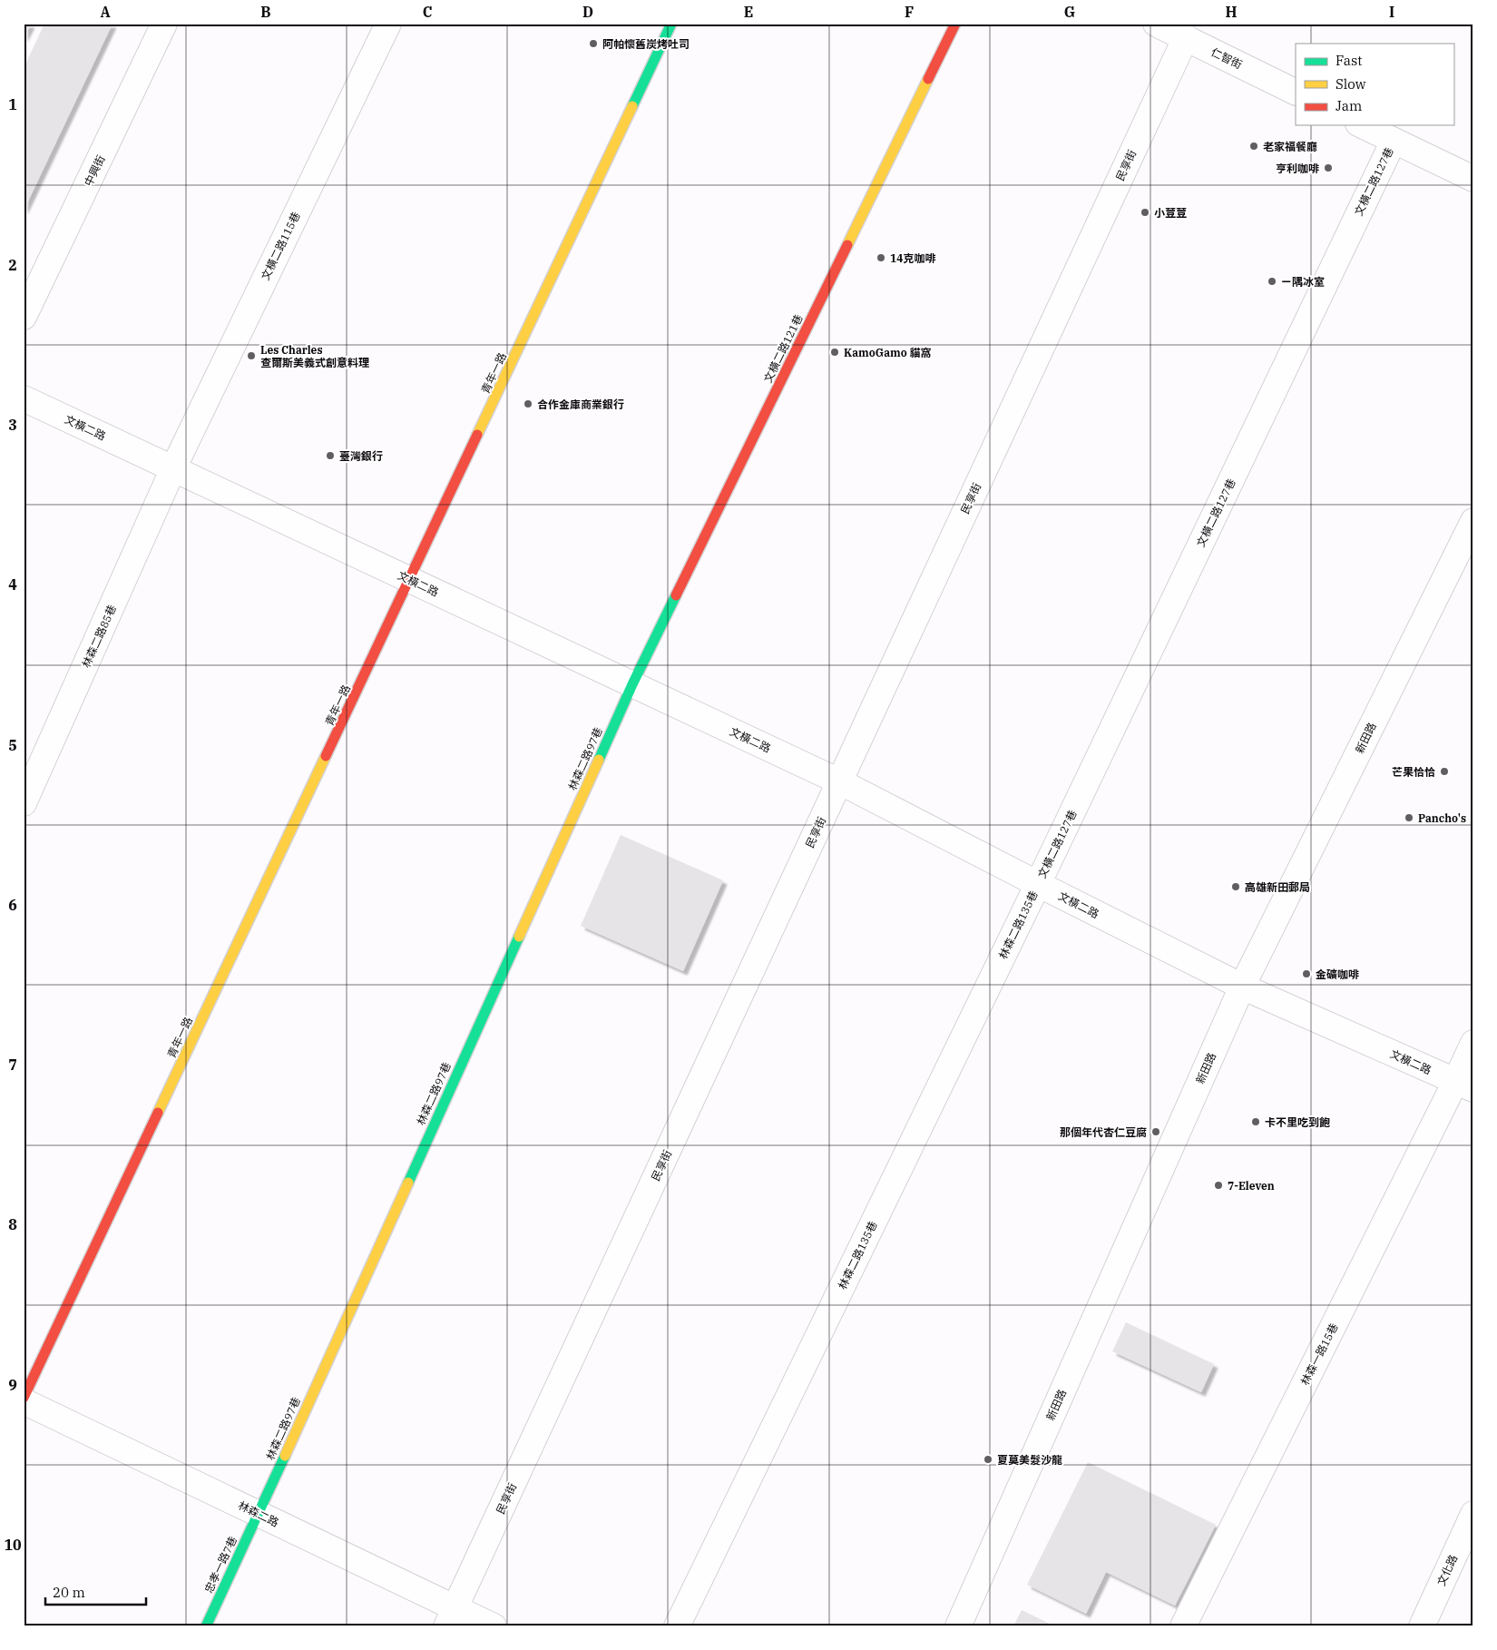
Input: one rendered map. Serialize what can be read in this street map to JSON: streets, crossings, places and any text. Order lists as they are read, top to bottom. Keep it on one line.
{"streets":{"street":["仁智街","民享街","中興街","文橫二路127巷","文橫二路115巷","文橫二路121巷","青年一路","文橫二路","林森二路85巷","新田路","林森二路97巷","林森二路135巷","林森一路15巷","林森二路","忠孝一路7巷","文化路"]},"crossings":[["仁智街","民享街"],["民享街","文橫二路"],["民享街","林森二路"],["文橫二路127巷","文橫二路"],["文橫二路127巷","林森二路135巷"],["文橫二路115巷","文橫二路"],["文橫二路115巷","林森二路85巷"],["文橫二路121巷","文橫二路"],["文橫二路121巷","林森二路97巷"],["青年一路","文橫二路"],["文橫二路","林森二路85巷"],["文橫二路","新田路"],["文橫二路","林森二路97巷"],["文橫二路","林森二路135巷"],["文橫二路","林森一路15巷"],["林森二路97巷","林森二路"],["林森二路97巷","忠孝一路7巷"],["林森二路","忠孝一路7巷"]],"places":["阿帕懷舊炭烤吐司","老家福餐廳","亨利咖啡","小荳荳","14克咖啡","ㄧ隅冰室","KamoGamo 貓窩","Les Charles 查爾斯美義式創意料理","合作金庫商業銀行","臺灣銀行","芒果恰恰","Pancho's","高雄新田郵局","金礦咖啡","卡不里吃到飽","那個年代杏仁豆腐","7-Eleven","夏莫美髮沙龍"],"legend":["Fast","Slow","Jam"],"scale_bar":"20 m","grid":{"columns":["A","B","C","D","E","F","G","H","I"],"rows":["1","2","3","4","5","6","7","8","9","10"]}}
